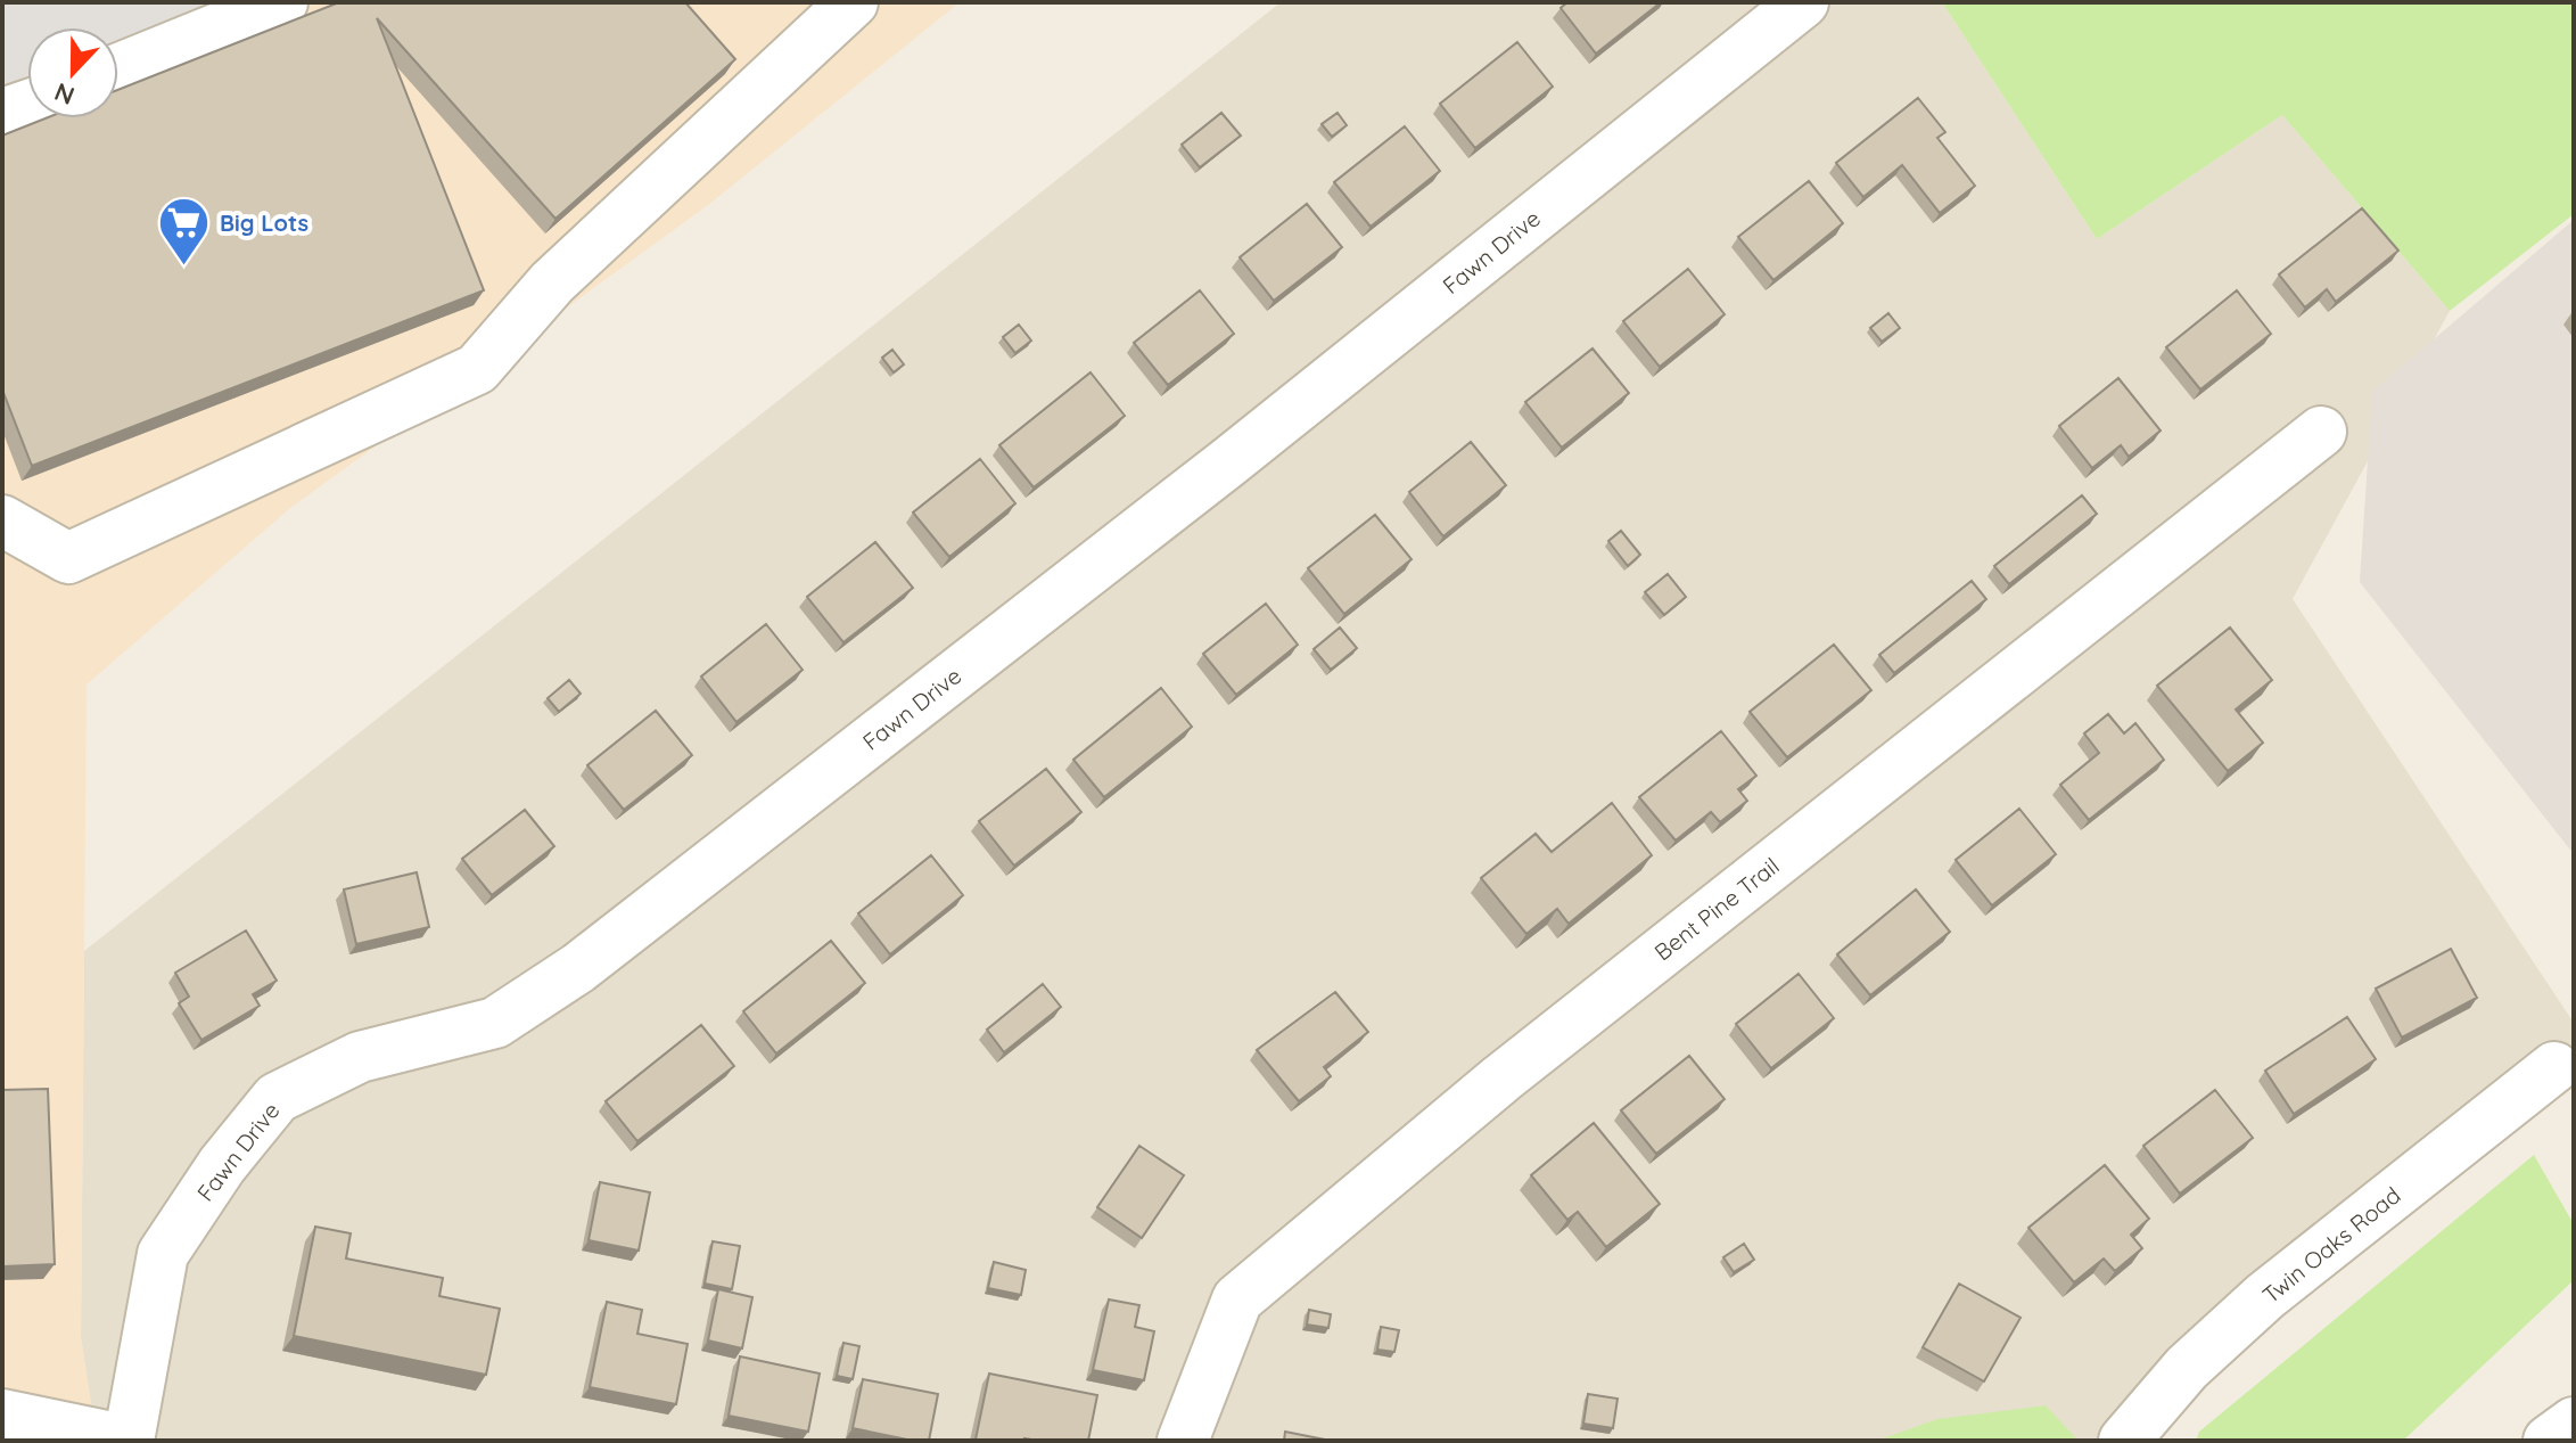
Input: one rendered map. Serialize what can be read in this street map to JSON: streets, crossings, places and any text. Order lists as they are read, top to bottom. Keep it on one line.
{"streets":{"street":["Fawn Drive","Bent Pine Trail","Twin Oaks Road"]},"places":{"supermarket":["Big Lots"]},"north":"bottom"}
